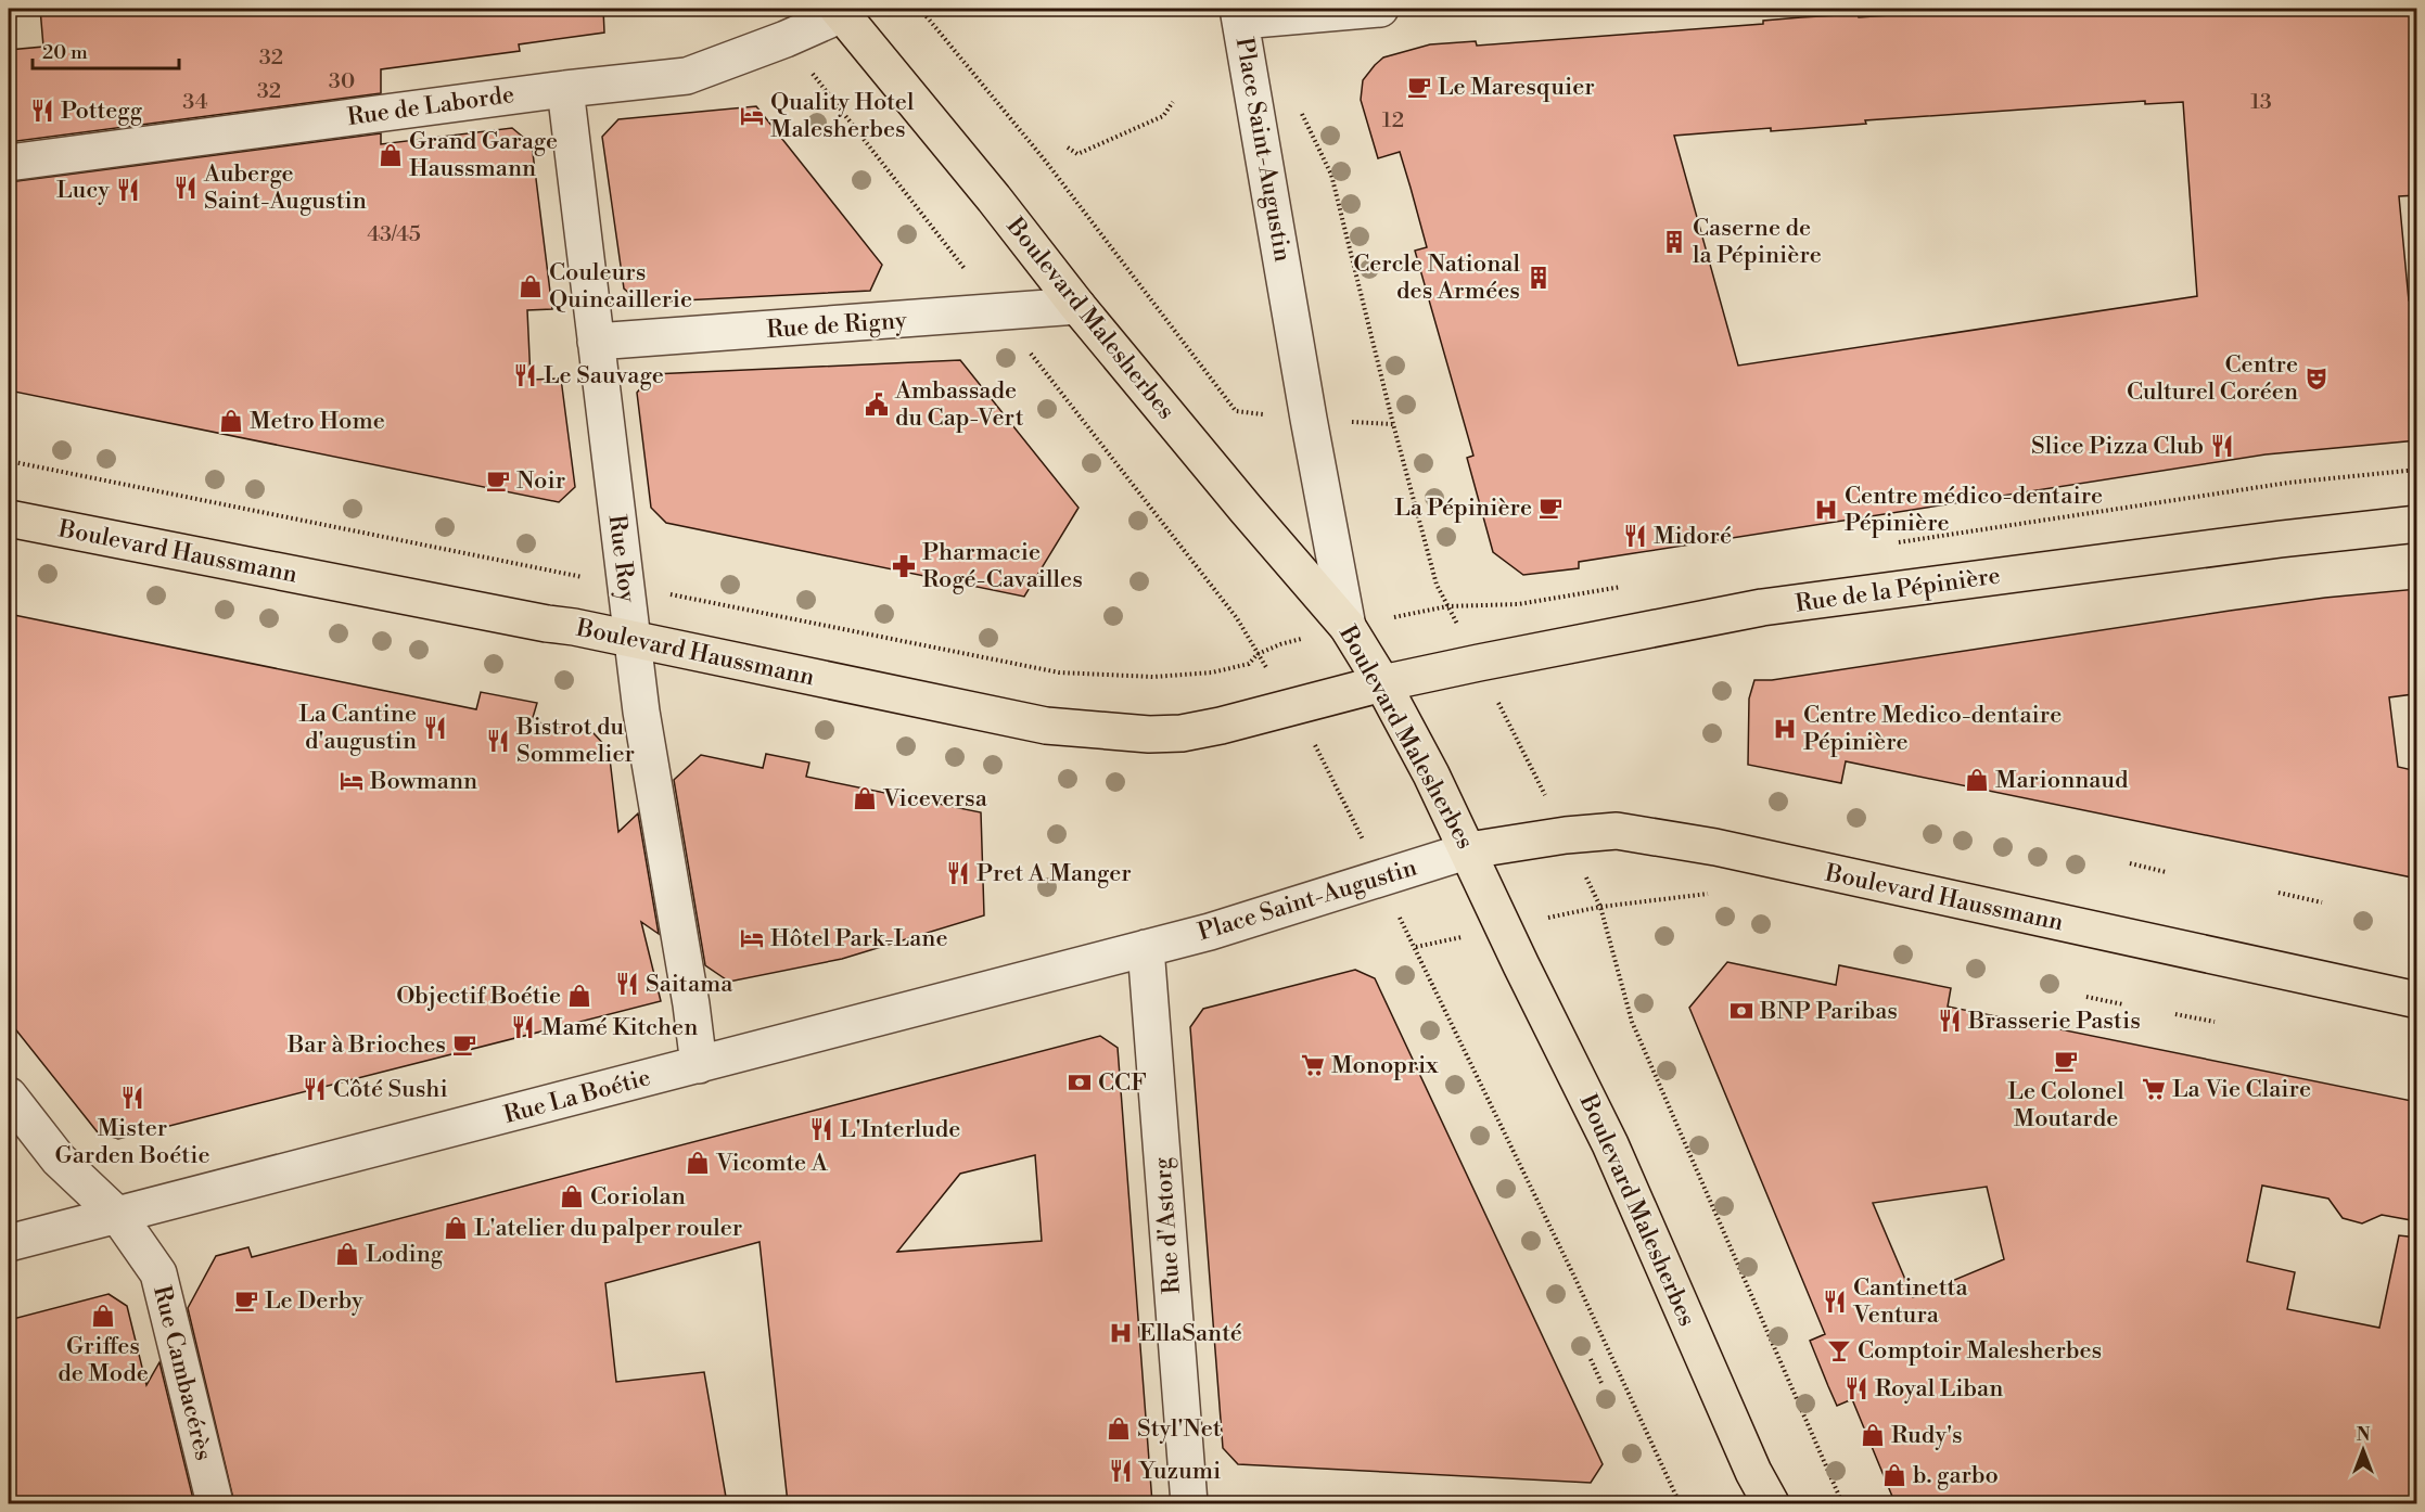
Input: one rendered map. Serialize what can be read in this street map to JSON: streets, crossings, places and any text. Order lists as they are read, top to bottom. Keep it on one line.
{"streets":{"main road":["Boulevard Malesherbes","Boulevard Haussmann","Rue de la Pépinière"],"street":["Rue de Laborde","Place Saint-Augustin","Rue de Rigny","Rue Roy","Rue La Boétie","Rue d'Astorg","Rue Cambacérès"]},"crossings":[["Rue de Laborde","Boulevard Malesherbes"],["Rue de Laborde","Rue Roy"],["Place Saint-Augustin","Boulevard Malesherbes"],["Place Saint-Augustin","Boulevard Haussmann"],["Place Saint-Augustin","Rue La Boétie"],["Place Saint-Augustin","Rue d'Astorg"],["Boulevard Malesherbes","Rue de Rigny"],["Boulevard Malesherbes","Boulevard Haussmann"],["Boulevard Malesherbes","Rue de la Pépinière"],["Rue de Rigny","Rue Roy"],["Boulevard Haussmann","Rue Roy"],["Boulevard Haussmann","Rue de la Pépinière"],["Rue Roy","Rue La Boétie"],["Rue La Boétie","Rue d'Astorg"],["Rue La Boétie","Rue Cambacérès"]],"places":{"cafe":["Le Maresquier","Noir","La Pépinière","Bar à Brioches","Le Colonel Moutarde","Le Derby"],"restaurant":["Pottegg","Auberge Saint-Augustin","Lucy","Le Sauvage","Slice Pizza Club","Midoré","La Cantine d'augustin","Bistrot du Sommelier","Pret A Manger","Saitama","Brasserie Pastis","Mamé Kitchen","Côté Sushi","Mister Garden Boétie","L'Interlude","Cantinetta Ventura","Royal Liban","Yuzumi"],"hotel":["Quality Hotel Malesherbes","Bowmann","Hôtel Park-Lane"],"shop":["Grand Garage Haussmann","Couleurs Quincaillerie","Metro Home","Marionnaud","Viceversa","Objectif Boétie","Vicomte A","Coriolan","L'atelier du palper rouler","Loding","Griffes de Mode","Styl'Net","Rudy's","b. garbo"],"building":["Caserne de la Pépinière","Cercle National des Armées"],"theatre":["Centre Culturel Coréen"],"public building":["Ambassade du Cap-Vert"],"hospital":["Centre médico-dentaire Pépinière","Centre Medico-dentaire Pépinière","EllaSanté"],"pharmacy":["Pharmacie Rogé-Cavailles"],"bank":["BNP Paribas","CCF"],"supermarket":["Monoprix","La Vie Claire"],"bar":["Comptoir Malesherbes"]},"house_numbers":["32","30","32","34","13","12","43/45"],"scale_bar":"20 m","north":"top"}
